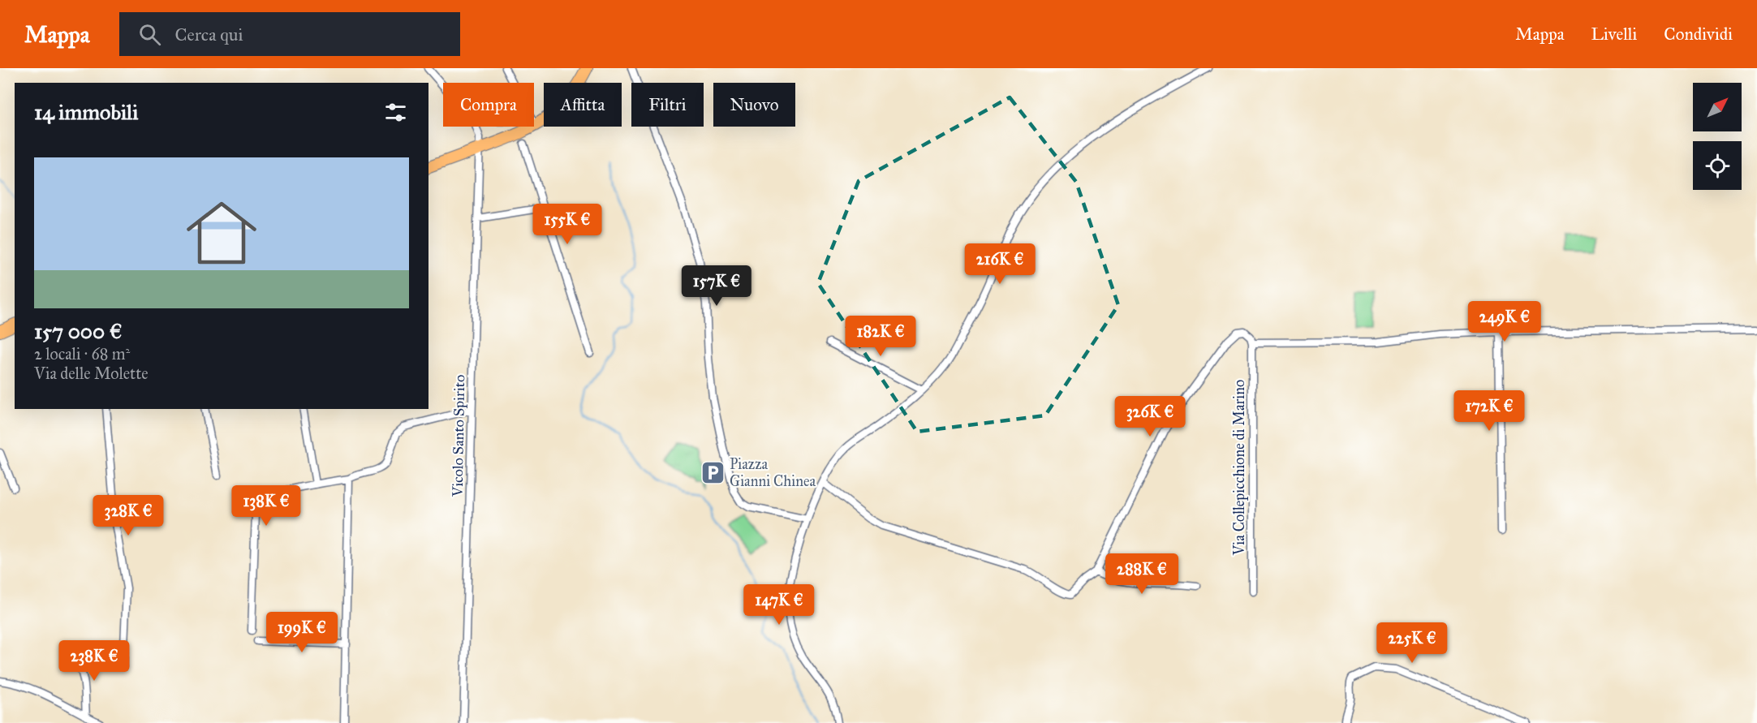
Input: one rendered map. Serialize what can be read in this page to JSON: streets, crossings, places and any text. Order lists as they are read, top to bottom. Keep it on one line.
{"streets":{"street":["Vicolo Santo Spirito","Via Collepicchione di Marino"]},"places":{"parking":["Piazza Gianni Chinea"]},"north":"top right","page":{"header":"Mappa","search":"Cerca qui","nav":["Mappa","Livelli","Condividi"],"chip":["Compra","Affitta","Filtri","Nuovo"],"heading":"14 immobili","list":[{"name":"157 000 €","note":"2 locali · 68 m² · Via delle Molette"}],"price":["155K €","216K €","157K €","249K €","182K €","172K €","326K €","138K €","328K €","288K €","147K €","199K €","225K €","238K €"]}}
